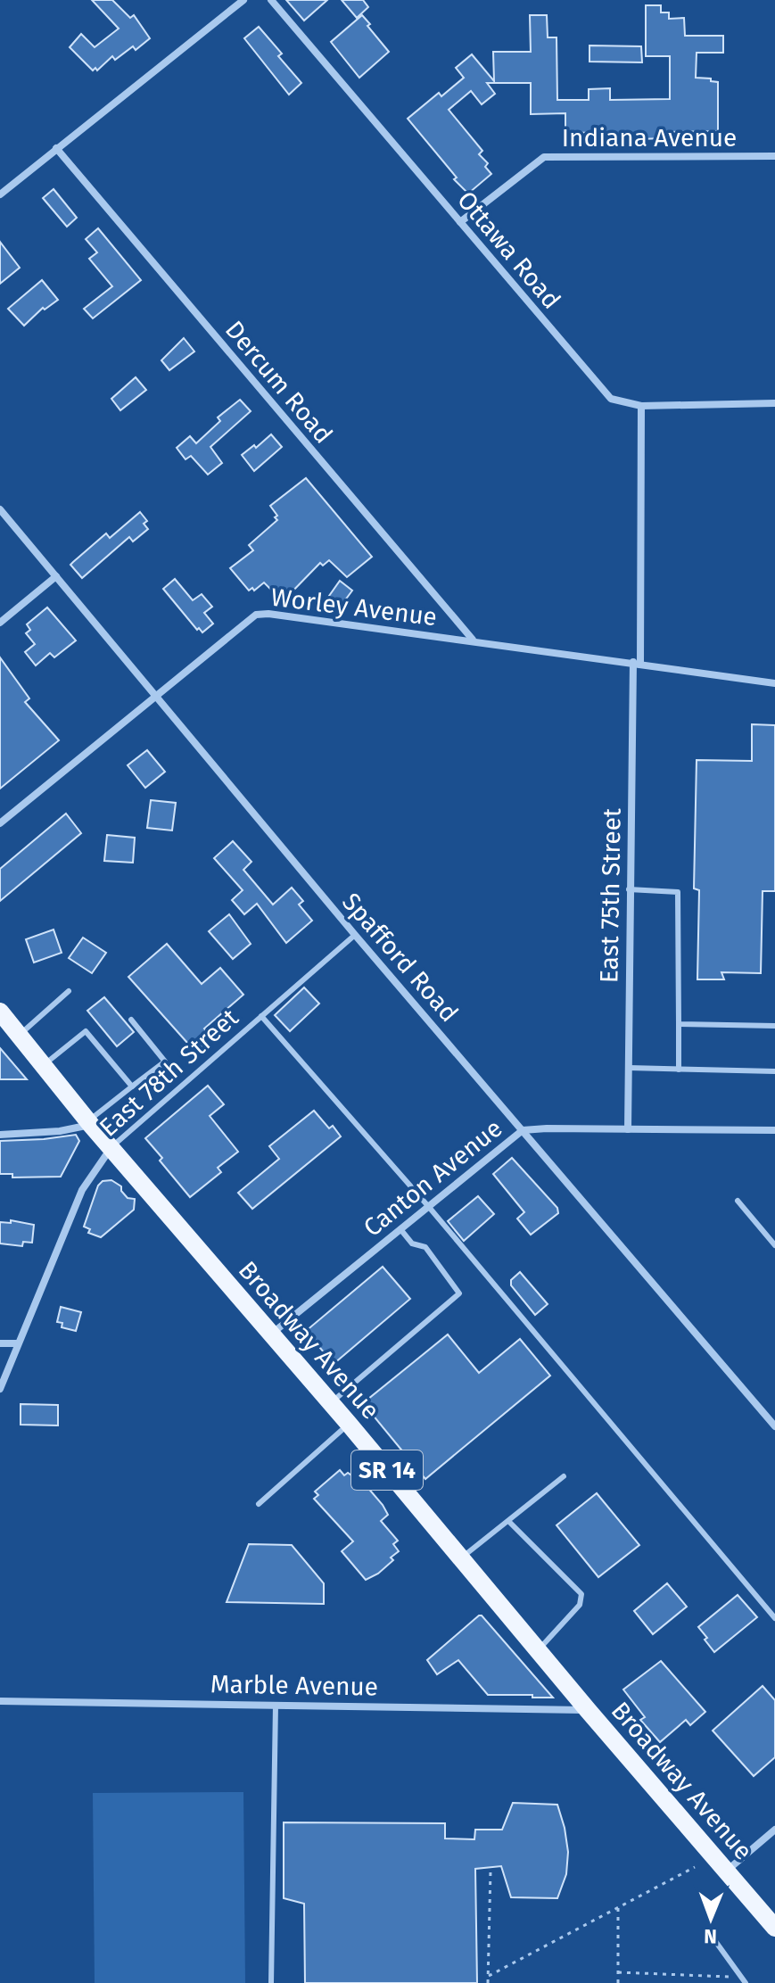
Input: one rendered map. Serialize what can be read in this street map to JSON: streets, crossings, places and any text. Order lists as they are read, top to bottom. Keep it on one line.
{"streets":{"main road":["Broadway Avenue","SR 14"],"street":["Indiana Avenue","Ottawa Road","Dercum Road","Worley Avenue","East 75th Street","Spafford Road","East 78th Street","Canton Avenue","Marble Avenue"]},"crossings":[["Indiana Avenue","Ottawa Road"],["Ottawa Road","East 75th Street"],["Dercum Road","Worley Avenue"],["Worley Avenue","East 75th Street"],["Worley Avenue","Spafford Road"],["East 75th Street","Canton Avenue"],["Spafford Road","East 78th Street"],["Spafford Road","Canton Avenue"],["East 78th Street","Broadway Avenue"],["Canton Avenue","Broadway Avenue"],["Broadway Avenue","Marble Avenue"]],"north":"bottom"}
